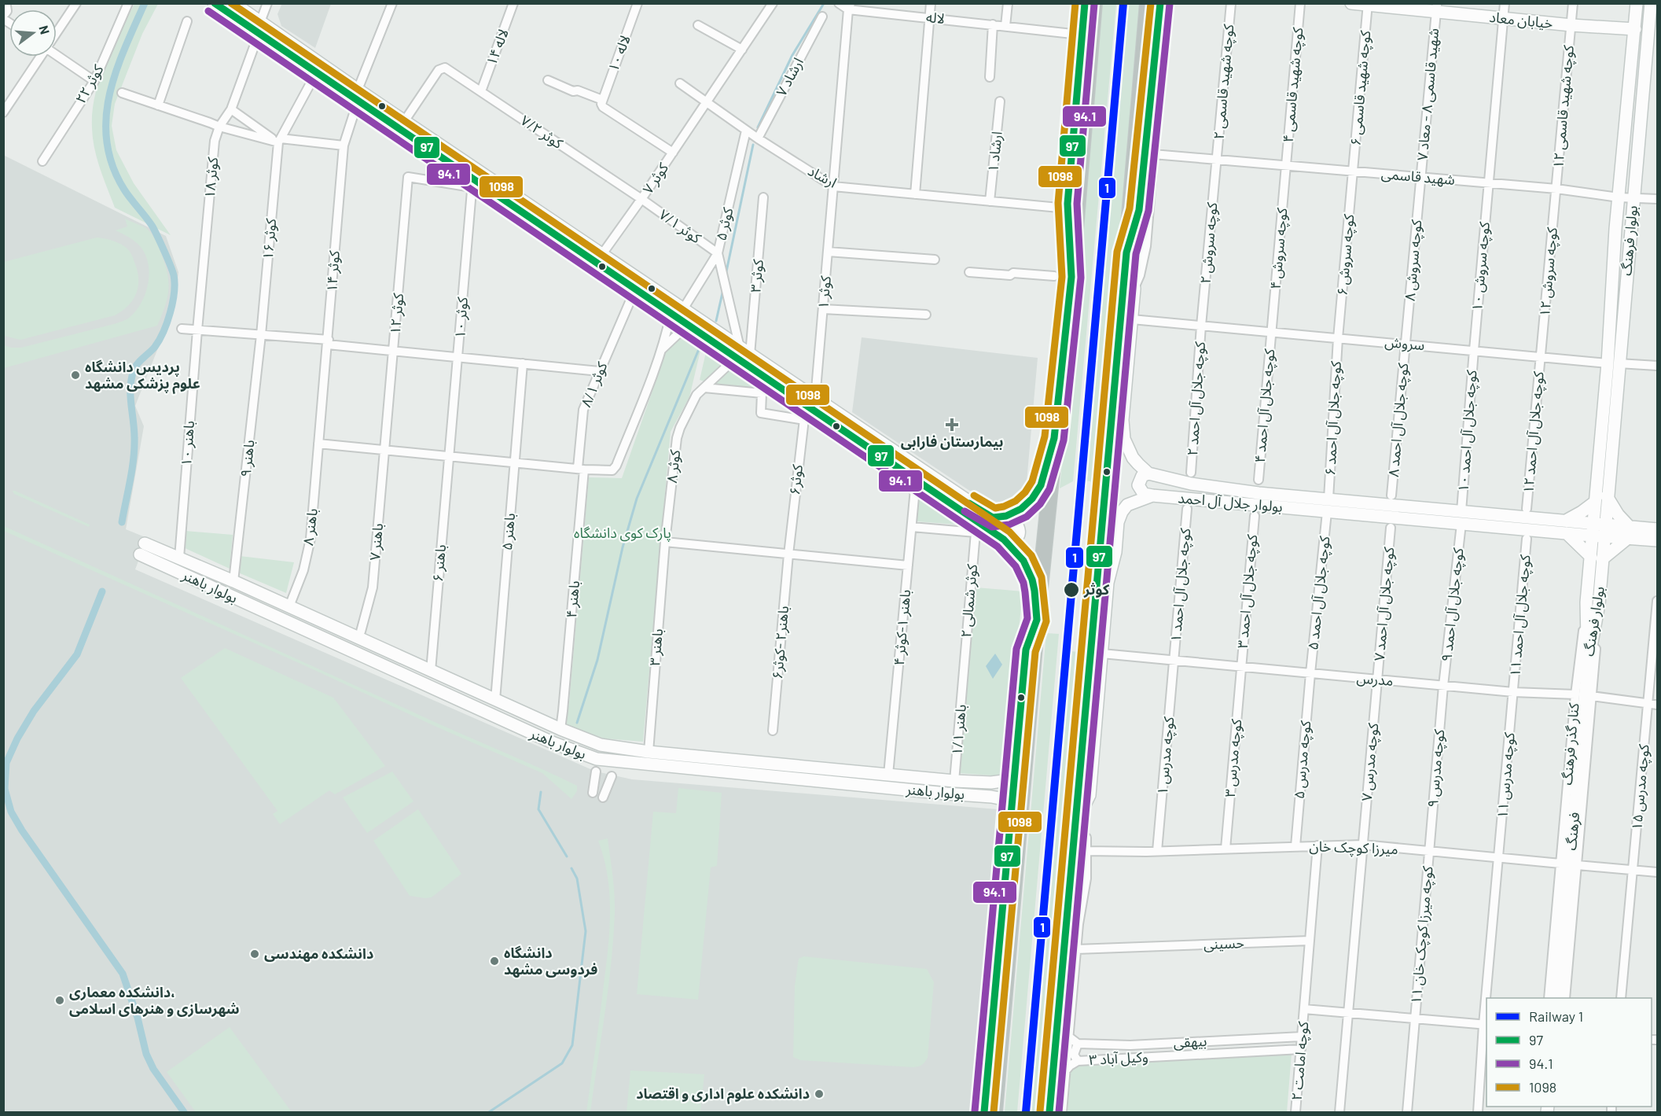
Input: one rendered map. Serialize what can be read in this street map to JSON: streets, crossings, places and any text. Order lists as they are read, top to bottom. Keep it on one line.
{"streets":{"street":["لاله","خیابان معاد","لاله ۱۴","لاله ۱۰","ارشاد ۷","کوچه شهید قاسمی ۲","کوثر ۲۲","کوچه شهید قاسمی ۴","کوچه شهید قاسمی ۶","شهید قاسمی ۸ - معاد ۷","کوچه شهید قاسمی ۱۲","کوثر ۷/۲","ارشاد ۱","ارشاد","شهید قاسمی","کوثر ۱۸","کوثر ۷","کوثر ۵","کوثر ۷/۱","کوثر ۱۶","بولوار فرهنگ","کوچه سروش ۲","کوچه سروش ۴","کوچه سروش ۶","کوچه سروش ۸","کوچه سروش ۱۰","کوثر ۱۴","کوچه سروش ۱۲","کوثر ۳","کوثر ۱","کوثر ۱۲","کوثر ۱۰","سروش","کوثر ۸/۱","کوچه جلال آل احمد ۲","کوچه جلال آل احمد ۴","کوچه جلال آل احمد ۶","کوچه جلال آل احمد ۸","کوچه جلال آل احمد ۱۰","کوچه جلال آل احمد ۱۲","باهنر ۱۰","باهنر ۹","کوثر ۸","کوثر۶","بولوار جلال آل احمد","باهنر ۸","باهنر ۵","باهنر ۷","باهنر ۶","کوچه جلال آل احمد ۱","بولوار باهنر","کوچه جلال آل احمد ۳","کوچه جلال آل احمد ۵","باهنر ۴","کوثر شمالی ۲","کوچه جلال آل احمد ۷","کوچه جلال آل احمد ۹","کوچه جلال آل احمد ۱۱","باهنر ۱-کوثر ۴","باهنر۲ -کوثر۶","باهنر ۳","مدرس","باهنر ۱/۱","کنار گذر فرهنگ","کوچه مدرس ۱","کوچه مدرس ۳","کوچه مدرس ۵","کوچه مدرس ۷","کوچه مدرس ۹","کوچه مدرس ۱۱","کوچه مدرس ۱۵","فرهنگ","میرزا کوچک خان","کوچه میرزا کوچک خان ۱۱","حسینی","بیهقی","۳ وکیل آباد","کوچه امامت ۲"]},"crossings":[["لاله","کوثر ۱"],["خیابان معاد","کوچه شهید قاسمی ۶"],["خیابان معاد","شهید قاسمی ۸ - معاد ۷"],["خیابان معاد","کوچه شهید قاسمی ۱۲"],["خیابان معاد","بولوار فرهنگ"],["خیابان معاد","کوچه سروش ۱۰"],["لاله ۱۴","کوثر ۷/۲"],["ارشاد ۷","ارشاد"],["کوچه شهید قاسمی ۲","شهید قاسمی"],["کوچه شهید قاسمی ۲","کوچه سروش ۲"],["کوچه شهید قاسمی ۴","شهید قاسمی"],["کوچه شهید قاسمی ۴","کوچه سروش ۴"],["کوچه شهید قاسمی ۶","شهید قاسمی"],["کوچه شهید قاسمی ۶","کوچه سروش ۶"],["شهید قاسمی ۸ - معاد ۷","شهید قاسمی"],["شهید قاسمی ۸ - معاد ۷","کوچه سروش ۸"],["کوچه شهید قاسمی ۱۲","شهید قاسمی"],["کوچه شهید قاسمی ۱۲","کوچه سروش ۱۲"],["کوثر ۷/۲","کوثر ۷"],["کوثر ۷/۲","کوثر ۷/۱"],["ارشاد ۱","ارشاد"],["ارشاد","کوثر ۷"],["ارشاد","کوثر ۵"],["ارشاد","کوثر ۱"],["شهید قاسمی","بولوار فرهنگ"],["شهید قاسمی","کوچه سروش ۲"],["شهید قاسمی","کوچه سروش ۴"],["شهید قاسمی","کوچه سروش ۶"],["شهید قاسمی","کوچه سروش ۸"],["شهید قاسمی","کوچه سروش ۱۰"],["شهید قاسمی","کوچه سروش ۱۲"],["کوثر ۱۸","باهنر ۱۰"],["کوثر ۷","کوثر ۷/۱"],["کوثر ۵","کوثر ۷/۱"],["کوثر ۱۶","باهنر ۹"],["بولوار فرهنگ","سروش"],["بولوار فرهنگ","بولوار جلال آل احمد"],["بولوار فرهنگ","کنار گذر فرهنگ"],["بولوار فرهنگ","فرهنگ"],["کوچه سروش ۲","سروش"],["کوچه سروش ۲","کوچه جلال آل احمد ۲"],["کوچه سروش ۴","سروش"],["کوچه سروش ۴","کوچه جلال آل احمد ۴"],["کوچه سروش ۶","سروش"],["کوچه سروش ۶","کوچه جلال آل احمد ۶"],["کوچه سروش ۸","سروش"],["کوچه سروش ۸","کوچه جلال آل احمد ۸"],["کوچه سروش ۱۰","سروش"],["کوچه سروش ۱۰","کوچه جلال آل احمد ۱۰"],["کوثر ۱۴","باهنر ۸"],["کوچه سروش ۱۲","سروش"],["کوچه سروش ۱۲","کوچه جلال آل احمد ۱۲"],["کوثر ۱","کوثر۶"],["کوثر ۱۲","کوثر ۱۰"],["کوثر ۱۲","باهنر ۷"],["کوثر ۱۰","باهنر ۶"],["سروش","کوچه جلال آل احمد ۲"],["سروش","کوچه جلال آل احمد ۴"],["سروش","کوچه جلال آل احمد ۶"],["سروش","کوچه جلال آل احمد ۸"],["سروش","کوچه جلال آل احمد ۱۰"],["سروش","کوچه جلال آل احمد ۱۲"],["کوثر ۸/۱","باهنر ۴"],["کوچه جلال آل احمد ۶","بولوار جلال آل احمد"],["کوچه جلال آل احمد ۱۰","بولوار جلال آل احمد"],["کوچه جلال آل احمد ۱۰","کوچه جلال آل احمد ۹"],["باهنر ۱۰","بولوار باهنر"],["باهنر ۹","بولوار باهنر"],["کوثر ۸","باهنر ۳"],["کوثر۶","باهنر۲ -کوثر۶"],["بولوار جلال آل احمد","کوچه جلال آل احمد ۵"],["بولوار جلال آل احمد","کوچه جلال آل احمد ۹"],["بولوار جلال آل احمد","مدرس"],["باهنر ۸","بولوار باهنر"],["باهنر ۵","بولوار باهنر"],["باهنر ۶","بولوار باهنر"],["کوچه جلال آل احمد ۱","مدرس"],["کوچه جلال آل احمد ۱","کوچه مدرس ۱"],["بولوار باهنر","باهنر ۴"],["بولوار باهنر","باهنر ۱-کوثر ۴"],["بولوار باهنر","باهنر ۳"],["بولوار باهنر","باهنر ۱/۱"],["کوچه جلال آل احمد ۳","مدرس"],["کوچه جلال آل احمد ۳","کوچه مدرس ۳"],["کوچه جلال آل احمد ۵","مدرس"],["کوچه جلال آل احمد ۵","کوچه مدرس ۵"],["کوثر شمالی ۲","باهنر ۱/۱"],["کوچه جلال آل احمد ۷","مدرس"],["کوچه جلال آل احمد ۷","کوچه مدرس ۷"],["کوچه جلال آل احمد ۹","مدرس"],["کوچه جلال آل احمد ۹","کوچه مدرس ۹"],["کوچه جلال آل احمد ۱۱","مدرس"],["کوچه جلال آل احمد ۱۱","کوچه مدرس ۱۱"],["مدرس","کنار گذر فرهنگ"],["مدرس","کوچه مدرس ۱"],["مدرس","کوچه مدرس ۳"],["مدرس","کوچه مدرس ۵"],["مدرس","کوچه مدرس ۷"],["مدرس","کوچه مدرس ۹"],["مدرس","کوچه مدرس ۱۱"],["کنار گذر فرهنگ","میرزا کوچک خان"],["کوچه مدرس ۱","میرزا کوچک خان"],["کوچه مدرس ۳","میرزا کوچک خان"],["کوچه مدرس ۵","میرزا کوچک خان"],["کوچه مدرس ۷","میرزا کوچک خان"],["کوچه مدرس ۹","میرزا کوچک خان"],["کوچه مدرس ۹","کوچه میرزا کوچک خان ۱۱"],["کوچه مدرس ۱۱","میرزا کوچک خان"],["میرزا کوچک خان","کوچه میرزا کوچک خان ۱۱"],["میرزا کوچک خان","کوچه امامت ۲"],["حسینی","کوچه امامت ۲"],["بیهقی","۳ وکیل آباد"],["بیهقی","کوچه امامت ۲"]],"parks":["پارک کوی دانشگاه"],"places":{"other":["پردیس دانشگاه علوم پزشکی مشهد","کوثر","دانشکده مهندسی","دانشگاه فردوسی مشهد","دانشکده معماری، شهرسازی و هنرهای اسلامی","دانشکده علوم اداری و اقتصاد"],"health":["بیمارستان فارابی"]},"lines":["rail line 1","transit line 97","transit line 1098","transit line 94.1"],"legend":["Railway 1","97","94.1","1098"],"north":"right"}
